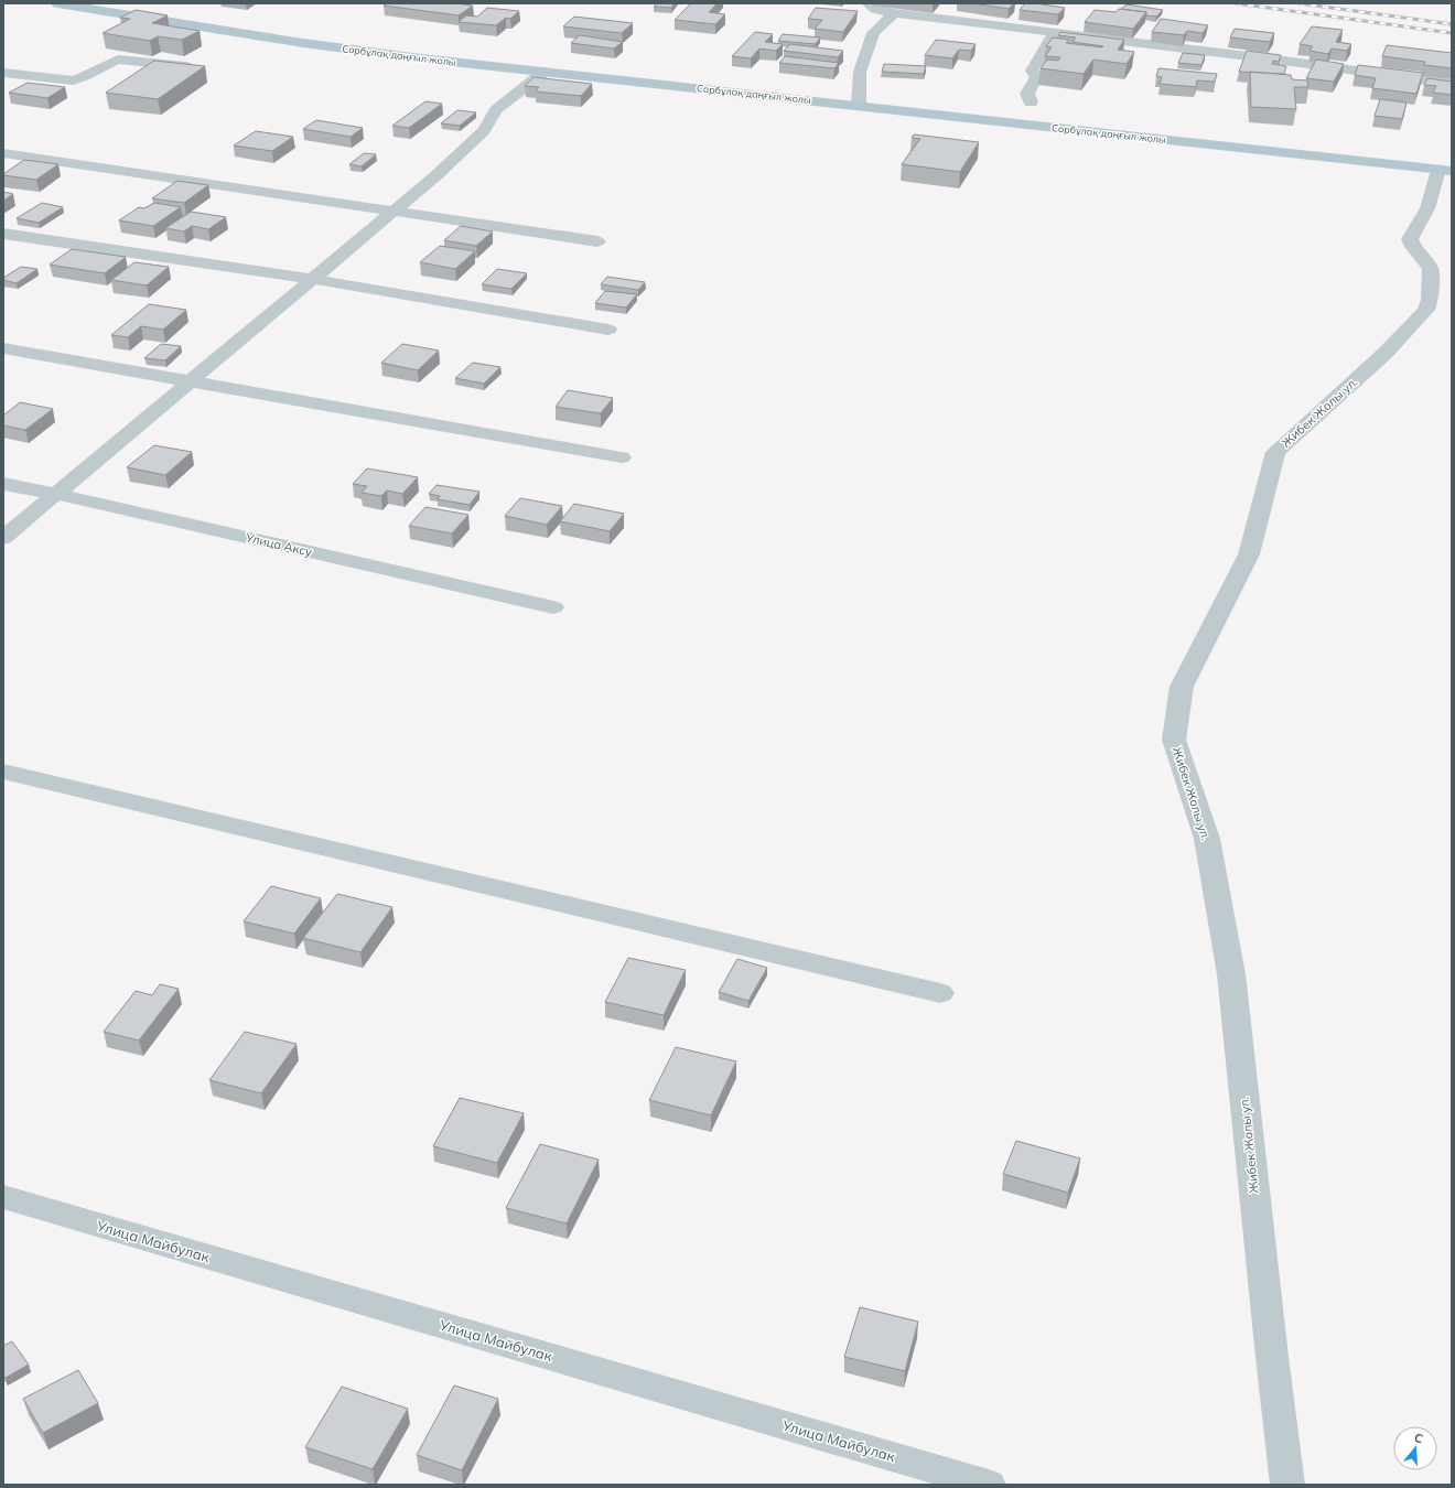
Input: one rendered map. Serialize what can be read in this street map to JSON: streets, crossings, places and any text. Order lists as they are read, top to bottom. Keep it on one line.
{"streets":{"main road":["Сорбұлақ даңғыл жолы"],"street":["Жибек Жолы ул.","Улица Аксу","Улица Майбулак"]},"crossings":[["Сорбұлақ даңғыл жолы","Жибек Жолы ул."]],"north":"top"}
